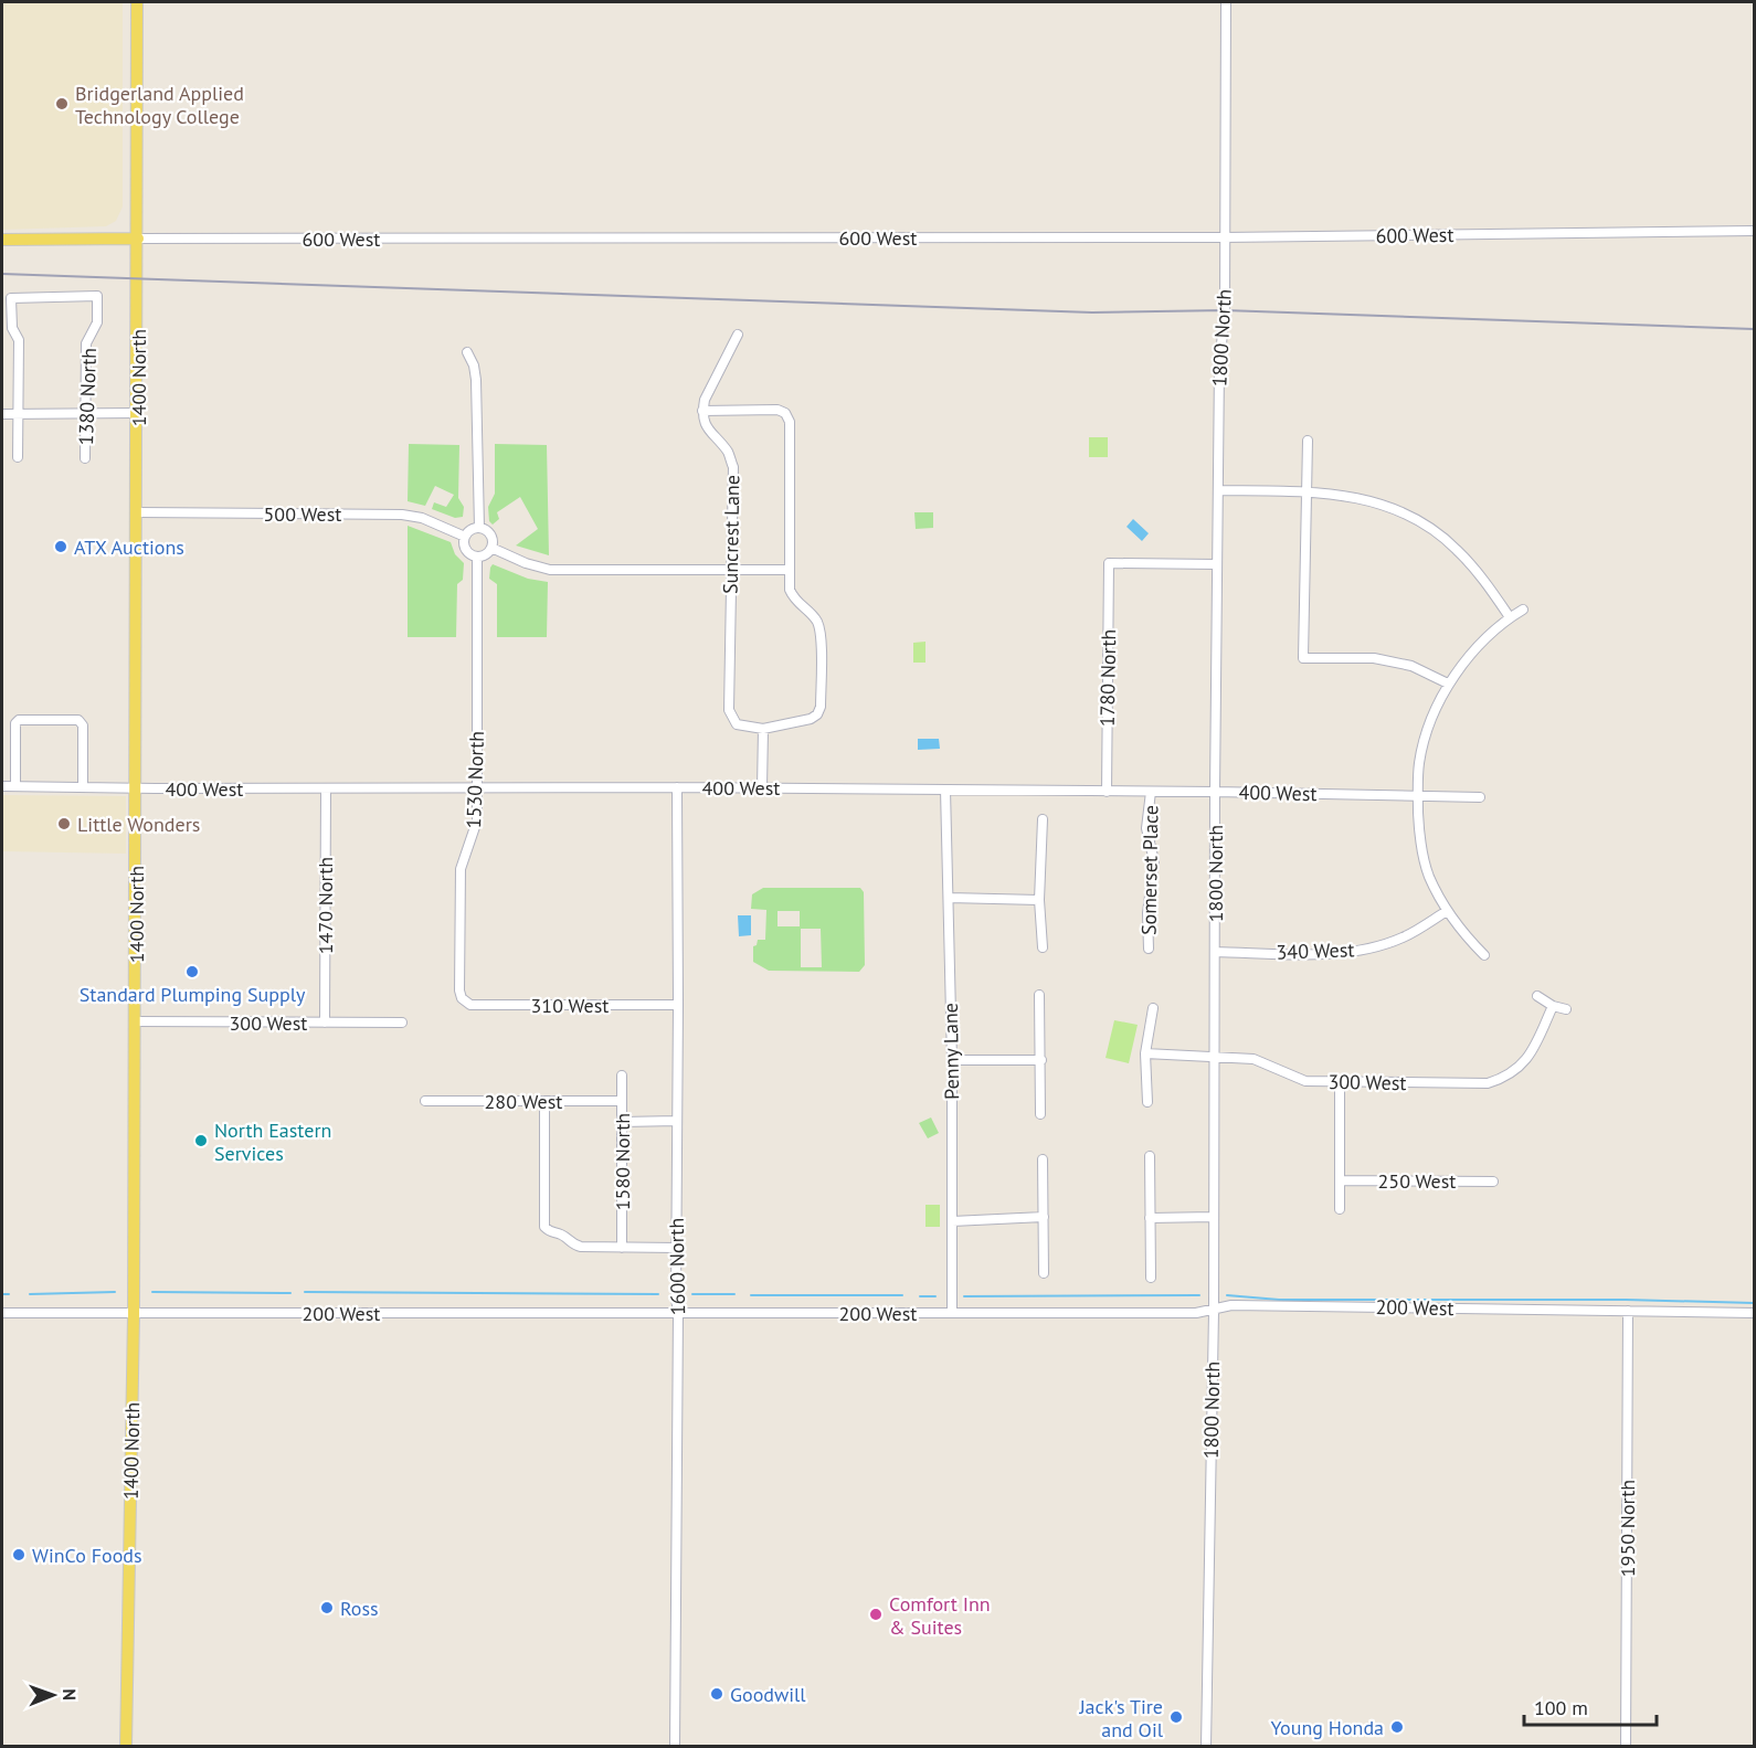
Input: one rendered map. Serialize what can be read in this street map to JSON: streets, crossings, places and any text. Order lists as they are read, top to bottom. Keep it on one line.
{"streets":{"main road":["600 West","1400 North"],"street":["1800 North","1380 North","500 West","Suncrest Lane","1780 North","1530 North","400 West","Somerset Place","1470 North","340 West","310 West","300 West","Penny Lane","280 West","1580 North","250 West","1600 North","200 West","1950 North"]},"crossings":[["600 West","1800 North"],["600 West","1400 North"],["1800 North","1780 North"],["1800 North","400 West"],["1800 North","340 West"],["1800 North","300 West"],["1800 North","200 West"],["1400 North","500 West"],["1400 North","400 West"],["1400 North","300 West"],["1400 North","200 West"],["500 West","1530 North"],["1780 North","400 West"],["1530 North","400 West"],["1530 North","310 West"],["400 West","Somerset Place"],["400 West","1470 North"],["400 West","Penny Lane"],["400 West","1600 North"],["1470 North","300 West"],["310 West","1600 North"],["Penny Lane","200 West"],["280 West","1580 North"],["1600 North","200 West"],["200 West","1950 North"]],"places":["Bridgerland Applied Technology College","ATX Auctions","Little Wonders","Standard Plumping Supply","North Eastern Services","WinCo Foods","Ross","Comfort Inn & Suites","Goodwill","Jack's Tire and Oil","Young Honda"],"scale_bar":"100 m","north":"right"}
